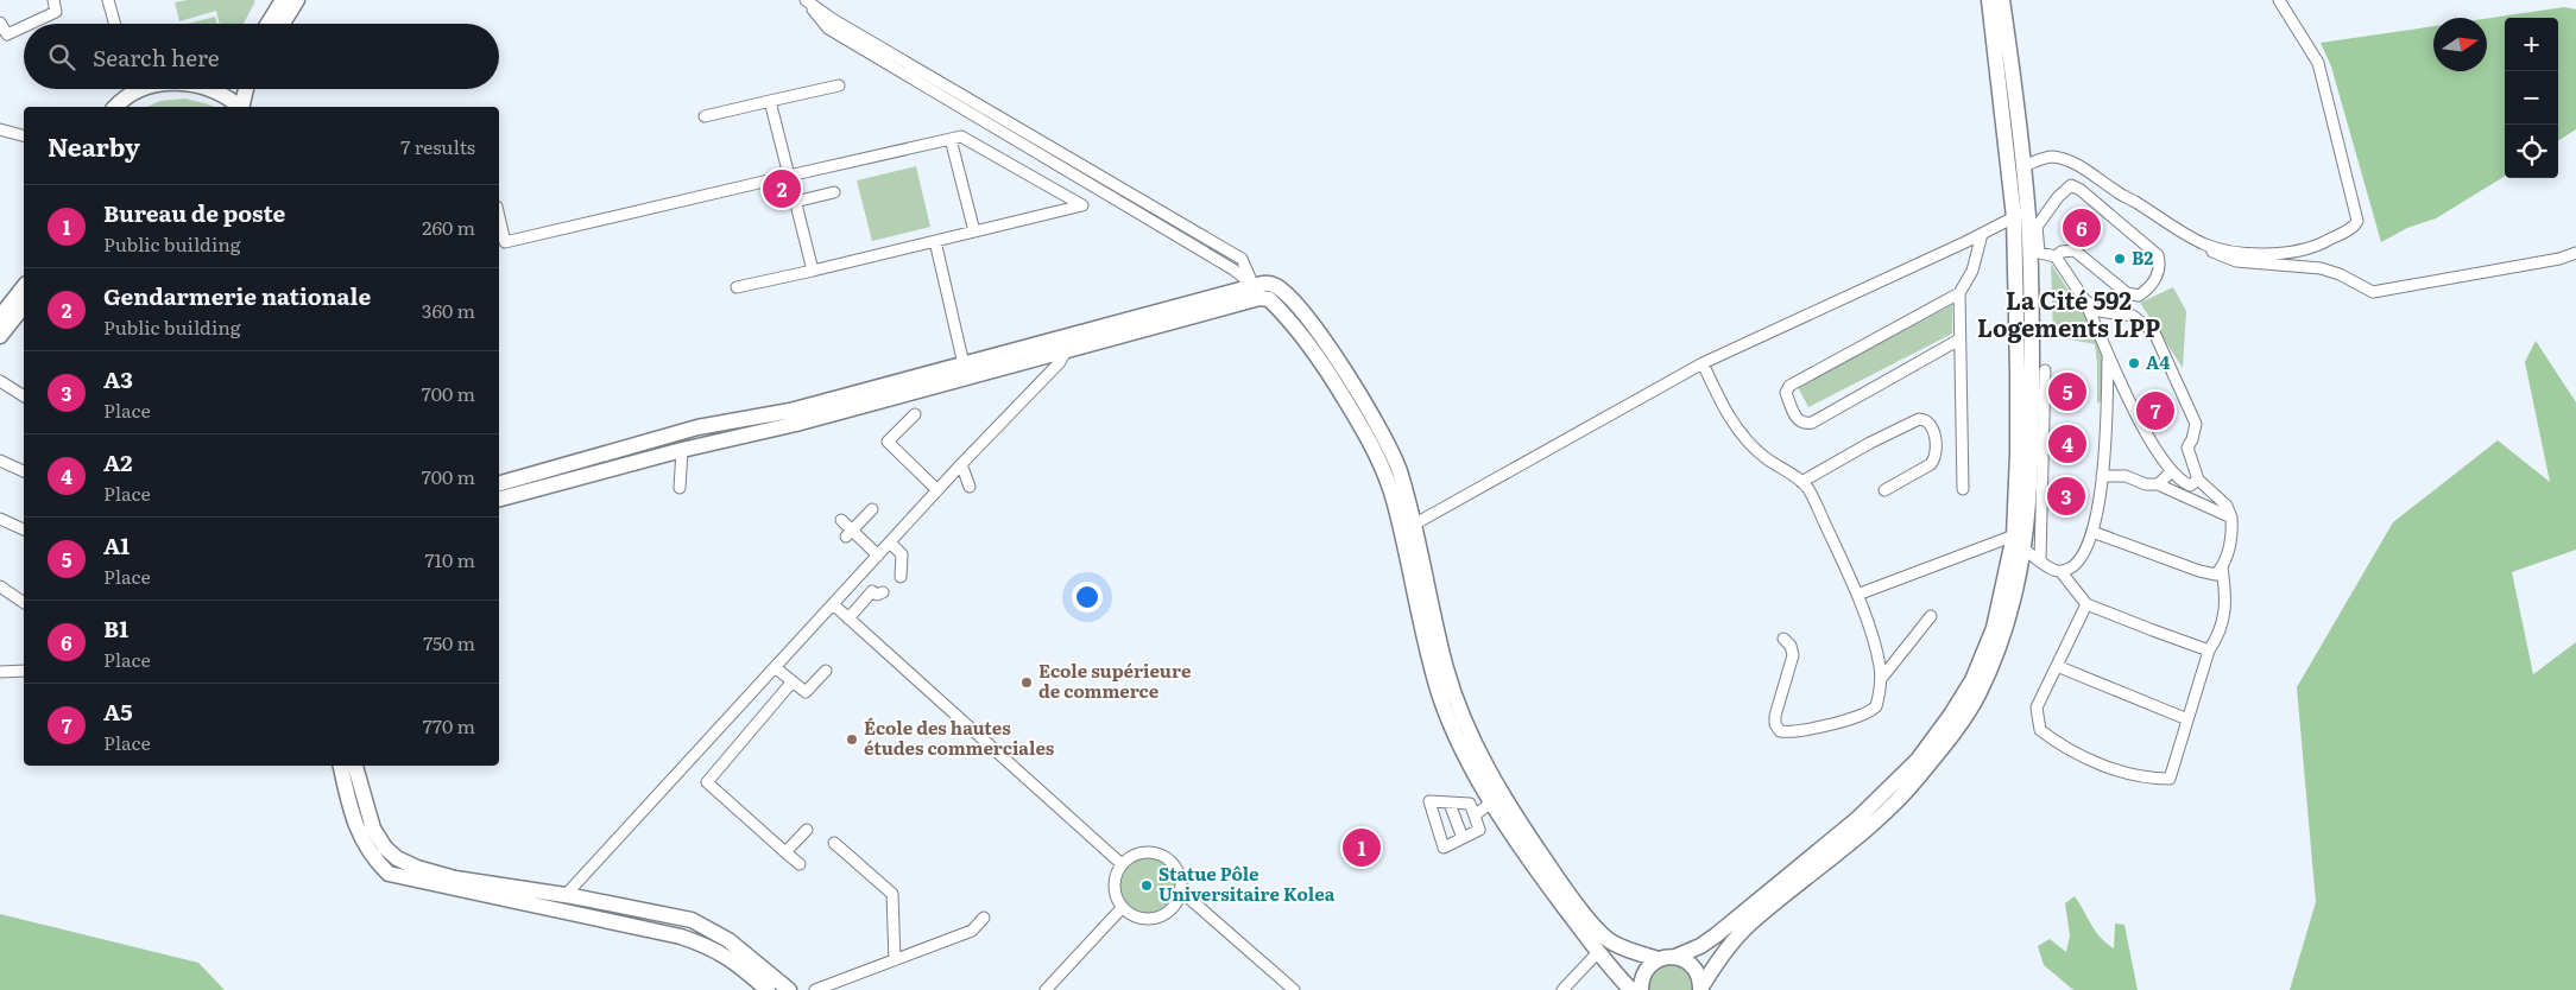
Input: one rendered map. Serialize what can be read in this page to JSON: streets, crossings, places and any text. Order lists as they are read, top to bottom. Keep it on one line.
{"districts":["La Cité 592 Logements LPP"],"places":["B2","A4","Ecole supérieure de commerce","École des hautes études commerciales","Statue Pôle Universitaire Kolea"],"north":"right","page":{"map_buttons":["+","−"],"search":"Search here","heading":["Nearby","7 results"],"pins":["2","6","5","7","4","3","1"],"list":[{"mark":"1","name":"Bureau de poste","note":"Public building","value":"260 m"},{"mark":"2","name":"Gendarmerie nationale","note":"Public building","value":"360 m"},{"mark":"3","name":"A3","note":"Place","value":"700 m"},{"mark":"4","name":"A2","note":"Place","value":"700 m"},{"mark":"5","name":"A1","note":"Place","value":"710 m"},{"mark":"6","name":"B1","note":"Place","value":"750 m"},{"mark":"7","name":"A5","note":"Place","value":"770 m"}]}}
